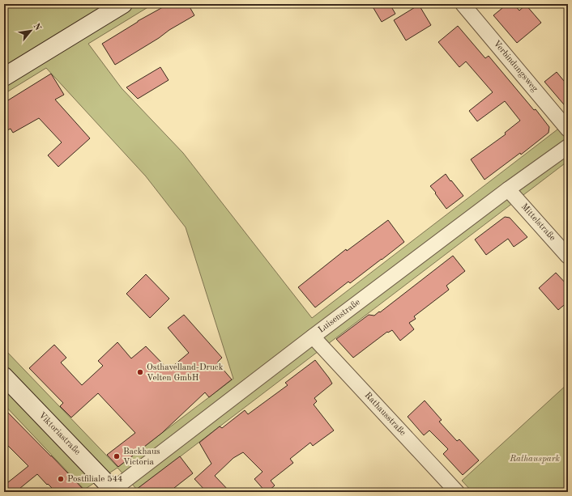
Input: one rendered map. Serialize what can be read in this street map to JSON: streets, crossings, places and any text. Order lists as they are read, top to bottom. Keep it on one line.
{"streets":{"street":["Verbindungsweg","Mittelstraße","Luisenstraße","Rathausstraße","Viktoriastraße"]},"crossings":[["Mittelstraße","Luisenstraße"],["Luisenstraße","Rathausstraße"],["Luisenstraße","Viktoriastraße"]],"parks":["Rathauspark"],"places":["Osthavelland-Druck Velten GmbH","Backhaus Victoria","Postfiliale 544"],"north":"top right"}
